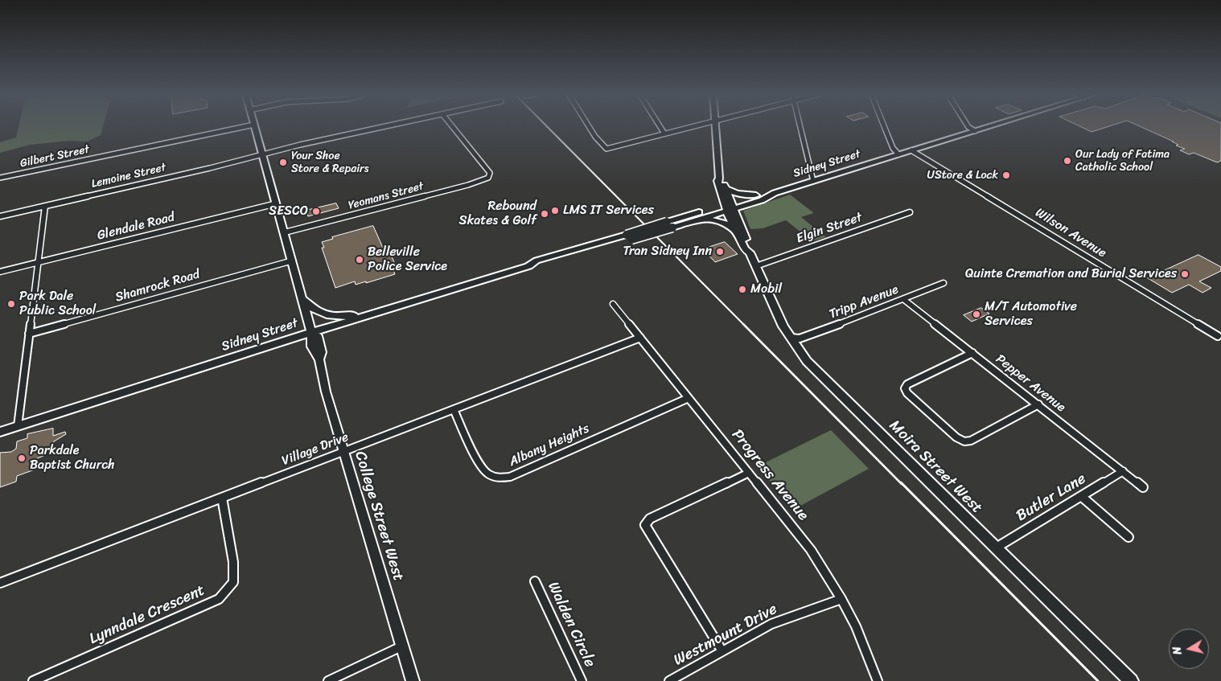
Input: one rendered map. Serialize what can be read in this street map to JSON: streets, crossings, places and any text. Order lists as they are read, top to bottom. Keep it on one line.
{"streets":{"main road":["Sidney Street","Moira Street West","College Street West"],"street":["Gilbert Street","Lemoine Street","Yeomans Street","Glendale Road","Elgin Street","Wilson Avenue","Shamrock Road","Tripp Avenue","Pepper Avenue","Albany Heights","Village Drive","Progress Avenue","Butler Lane","Lynndale Crescent","Walden Circle","Westmount Drive"]},"crossings":[["Sidney Street","Wilson Avenue"],["Sidney Street","Moira Street West"],["Sidney Street","College Street West"],["Lemoine Street","College Street West"],["Yeomans Street","College Street West"],["Glendale Road","College Street West"],["Elgin Street","Moira Street West"],["Shamrock Road","College Street West"],["Tripp Avenue","Pepper Avenue"],["Tripp Avenue","Moira Street West"],["Pepper Avenue","Butler Lane"],["Albany Heights","Village Drive"],["Albany Heights","Progress Avenue"],["Village Drive","Progress Avenue"],["Village Drive","College Street West"],["Village Drive","Lynndale Crescent"],["Moira Street West","Butler Lane"],["Progress Avenue","Westmount Drive"]],"places":["Our Lady of Fatima Catholic School","Your Shoe Store & Repairs","UStore & Lock","LMS IT Services","SESCO","Rebound Skates & Golf","Tran Sidney Inn","Belleville Police Service","Quinte Cremation and Burial Services","Mobil","Park Dale Public School","M/T Automotive Services","Parkdale Baptist Church"],"north":"left"}
